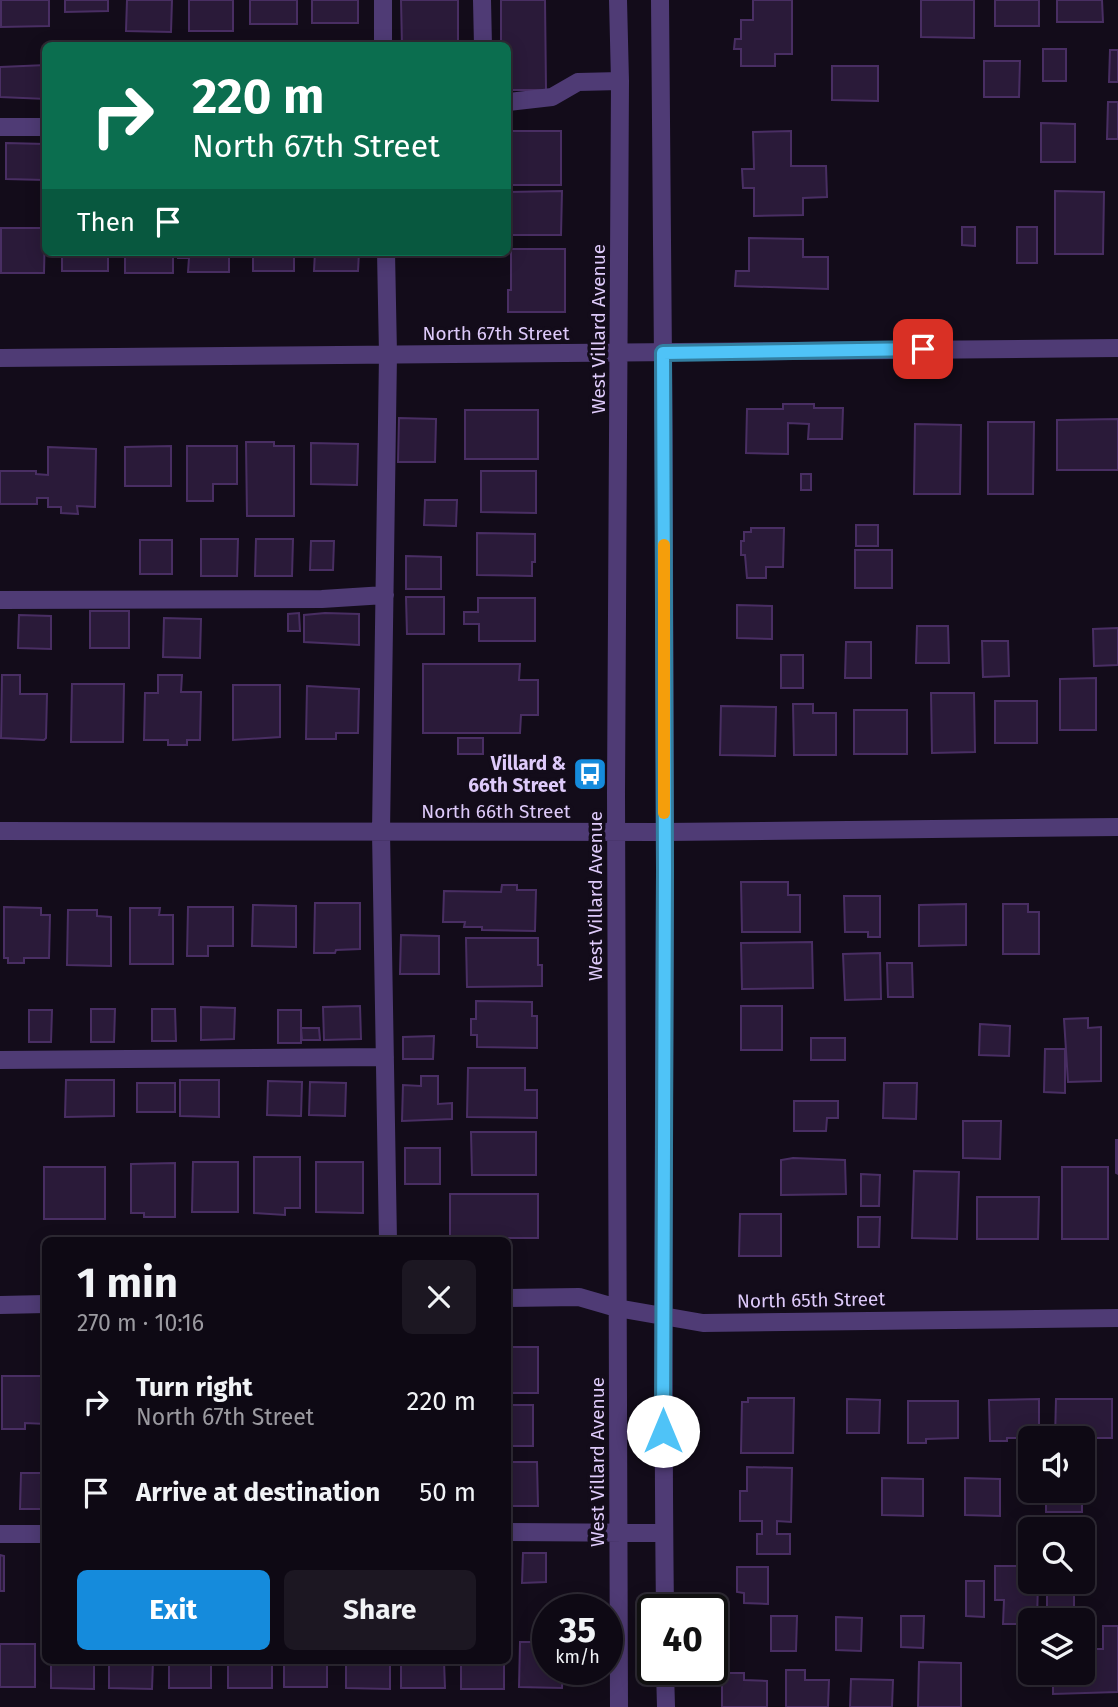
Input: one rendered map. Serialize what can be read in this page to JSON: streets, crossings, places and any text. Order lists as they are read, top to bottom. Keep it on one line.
{"streets":{"street":["West Villard Avenue","North 67th Street","North 66th Street","North 65th Street"]},"crossings":[["West Villard Avenue","North 67th Street"],["West Villard Avenue","North 66th Street"],["West Villard Avenue","North 65th Street"]],"places":{"bus stop":["Villard & 66th Street"]},"page":{"turn":["220 m","North 67th Street"],"then":"Then","heading":["1 min","270 m · 10:16"],"list":[{"name":"Turn right","note":"North 67th Street","value":"220 m"},{"name":"Arrive at destination","value":"50 m"}],"buttons":["Exit","Share"],"speed":"35 km/h","limit":"40"}}
